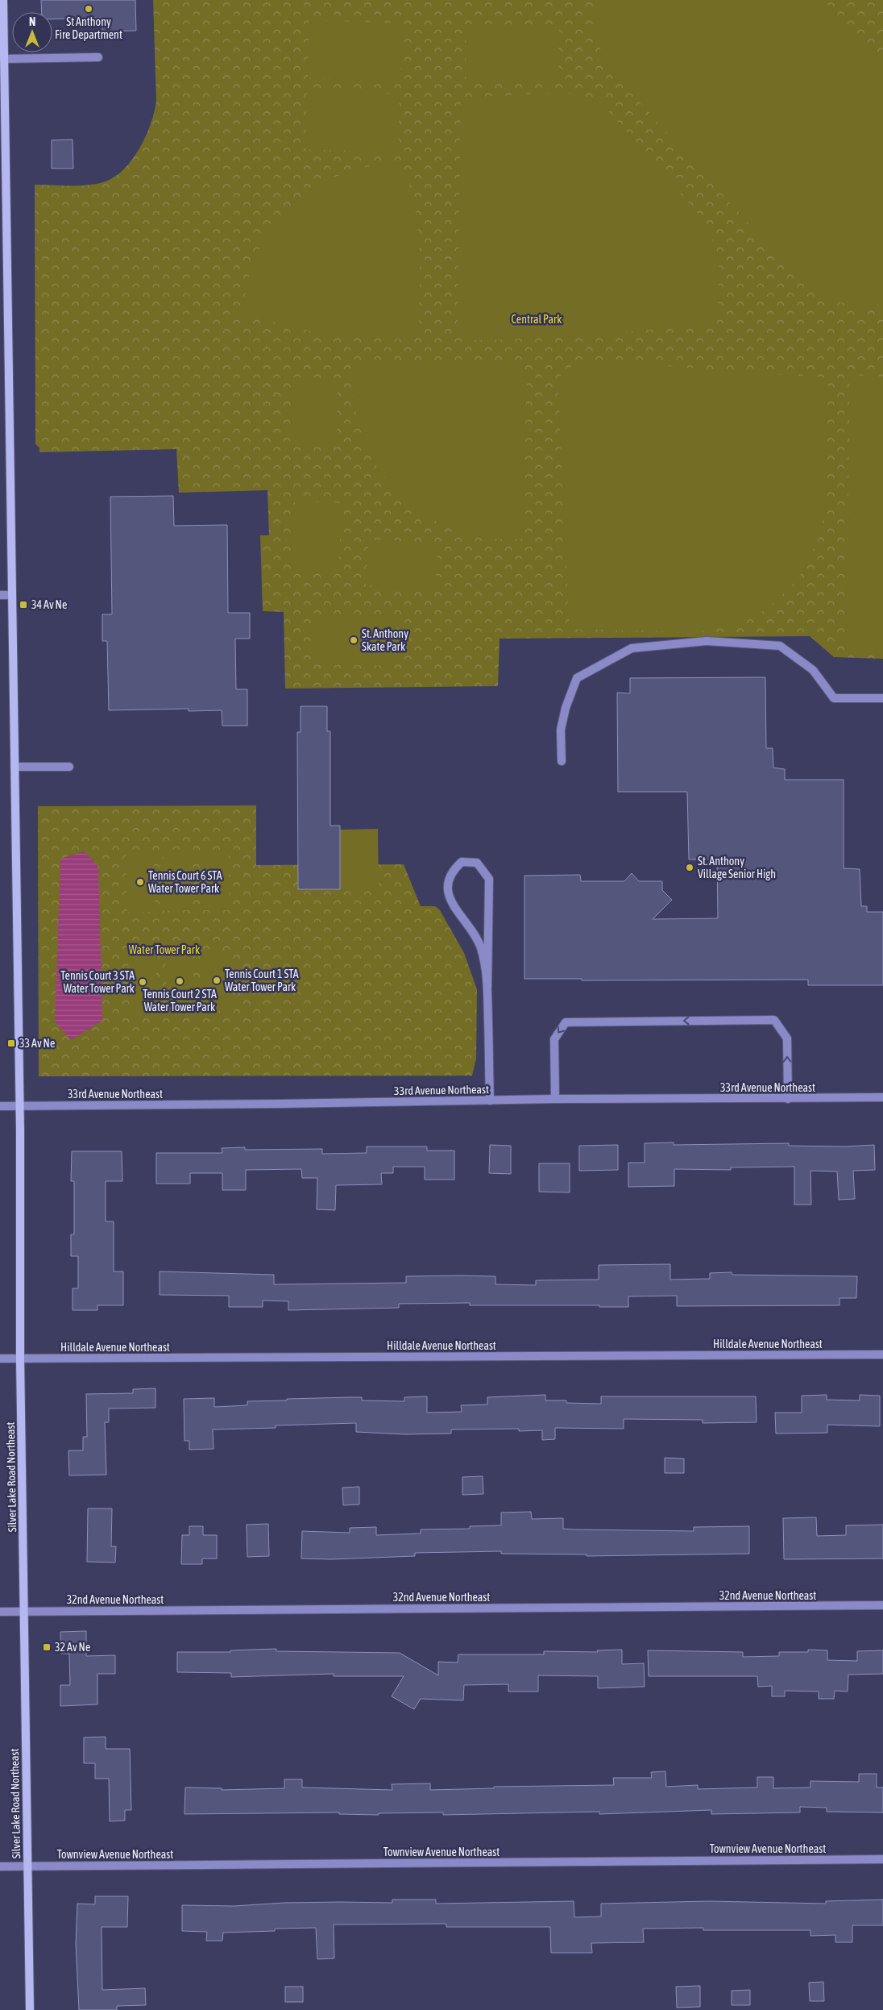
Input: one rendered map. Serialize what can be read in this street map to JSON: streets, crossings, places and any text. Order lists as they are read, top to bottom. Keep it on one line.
{"streets":{"main road":["Silver Lake Road Northeast"],"street":["33rd Avenue Northeast","Hilldale Avenue Northeast","32nd Avenue Northeast","Townview Avenue Northeast"]},"crossings":[["33rd Avenue Northeast","Silver Lake Road Northeast"],["Hilldale Avenue Northeast","Silver Lake Road Northeast"],["Silver Lake Road Northeast","32nd Avenue Northeast"],["Silver Lake Road Northeast","Townview Avenue Northeast"]],"parks":["Central Park","Water Tower Park"],"places":{"other":["St Anthony Fire Department","St. Anthony Skate Park","St. Anthony Village Senior High","Tennis Court 6 STA Water Tower Park","Tennis Court 1 STA Water Tower Park","Tennis Court 2 STA Water Tower Park","Tennis Court 3 STA Water Tower Park"],"transit":["34 Av Ne","33 Av Ne","32 Av Ne"]},"north":"top"}
